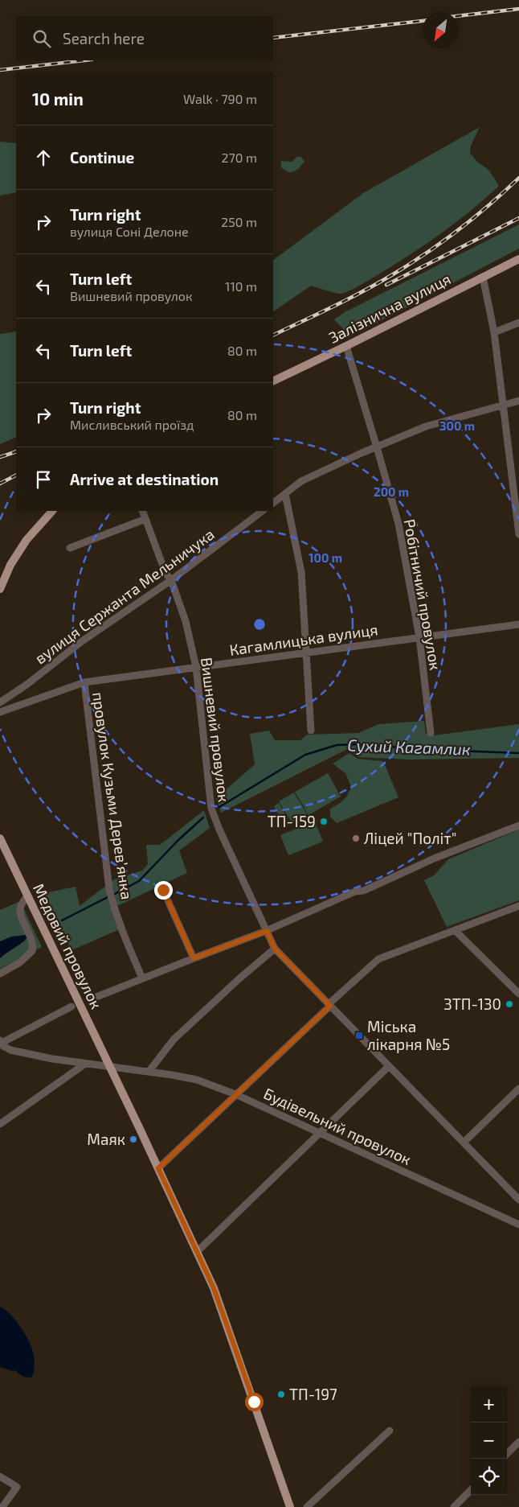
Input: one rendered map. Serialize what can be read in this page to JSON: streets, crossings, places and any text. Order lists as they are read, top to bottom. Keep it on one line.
{"streets":{"main road":["Залізнична вулиця","Медовий провулок"],"street":["Робітничий провулок","вулиця Сержанта Мельничука","Кагамлицька вулиця","Вишневий провулок","провулок Кузьми Деревʼянка","Будівельний провулок"]},"crossings":[["Залізнична вулиця","Робітничий провулок"],["Робітничий провулок","Кагамлицька вулиця"],["вулиця Сержанта Мельничука","Вишневий провулок"],["Кагамлицька вулиця","Вишневий провулок"],["Кагамлицька вулиця","провулок Кузьми Деревʼянка"],["Медовий провулок","Будівельний провулок"]],"water":["Сухий Кагамлик"],"places":{"other":["ТП-159","Ліцей \"Політ\"","ЗТП-130","Маяк","ТП-197"],"transit":["Міська лікарня №5"]},"north":"bottom left","page":{"search":"Search here","heading":["10 min","Walk · 790 m"],"list":[["Continue","270 m"],["Turn right","вулиця Соні Делоне","250 m"],["Turn left","Вишневий провулок","110 m"],["Turn left","80 m"],["Turn right","Мисливський проїзд","80 m"],"Arrive at destination"],"map_buttons":["+","−"]},"rings":["300 m","200 m","100 m"]}
